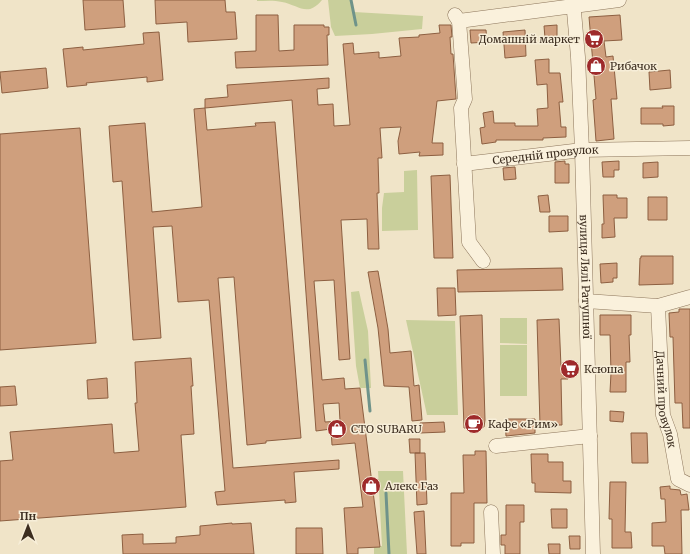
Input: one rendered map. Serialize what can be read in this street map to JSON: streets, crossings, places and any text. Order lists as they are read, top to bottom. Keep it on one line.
{"streets":{"street":["Середній провулок","вулиця Лялі Ратушної","Дачний провулок"]},"crossings":[["Середній провулок","вулиця Лялі Ратушної"]],"places":{"supermarket":["Домашній маркет","Ксюша"],"shop":["Рибачок","СТО SUBARU","Алекс Газ"],"cafe":["Кафе «Рим»"]},"north":"top"}
